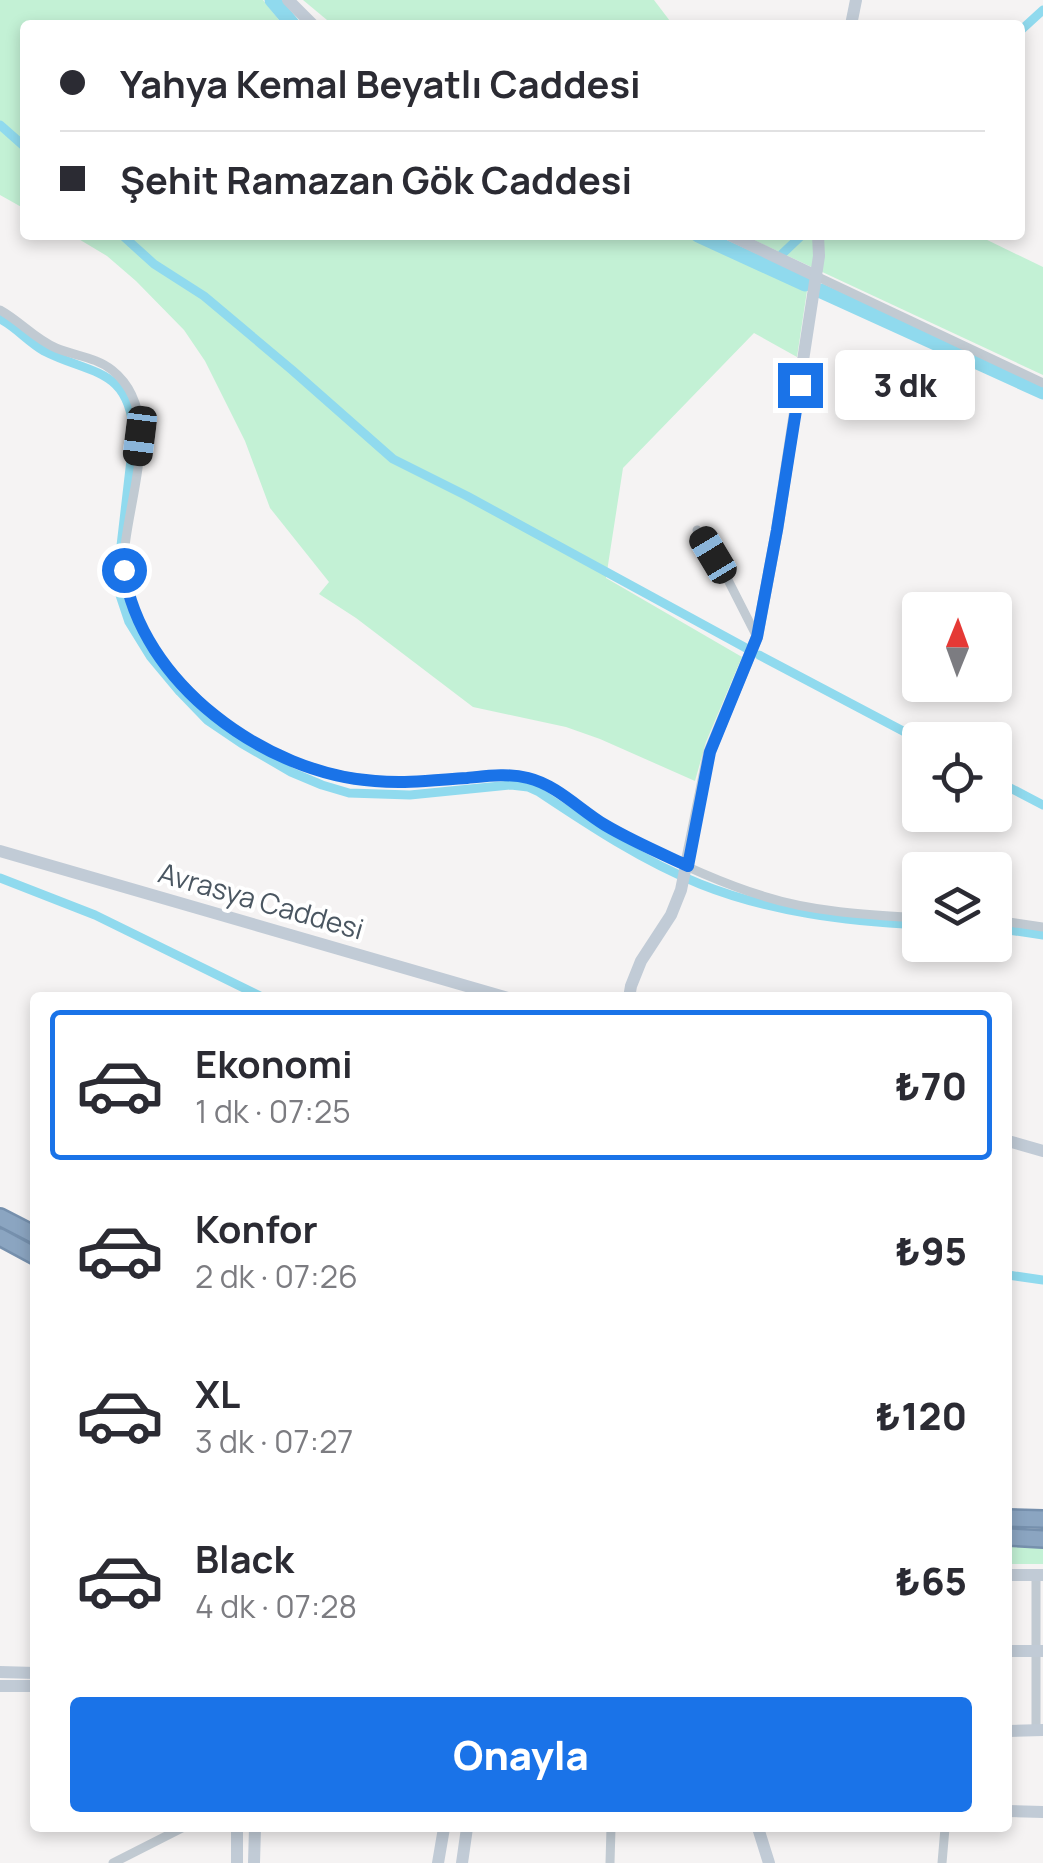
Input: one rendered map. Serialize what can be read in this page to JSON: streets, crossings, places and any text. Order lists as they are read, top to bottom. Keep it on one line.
{"streets":{"street":["Avrasya Caddesi"]},"north":"top","page":{"banner":["Yahya Kemal Beyatlı Caddesi","Şehit Ramazan Gök Caddesi"],"bubble":"3 dk","list":[{"name":"Ekonomi","note":"1 dk · 07:25","value":"₺70"},{"name":"Konfor","note":"2 dk · 07:26","value":"₺95"},{"name":"XL","note":"3 dk · 07:27","value":"₺120"},{"name":"Black","note":"4 dk · 07:28","value":"₺65"}],"buttons":"Onayla"}}
